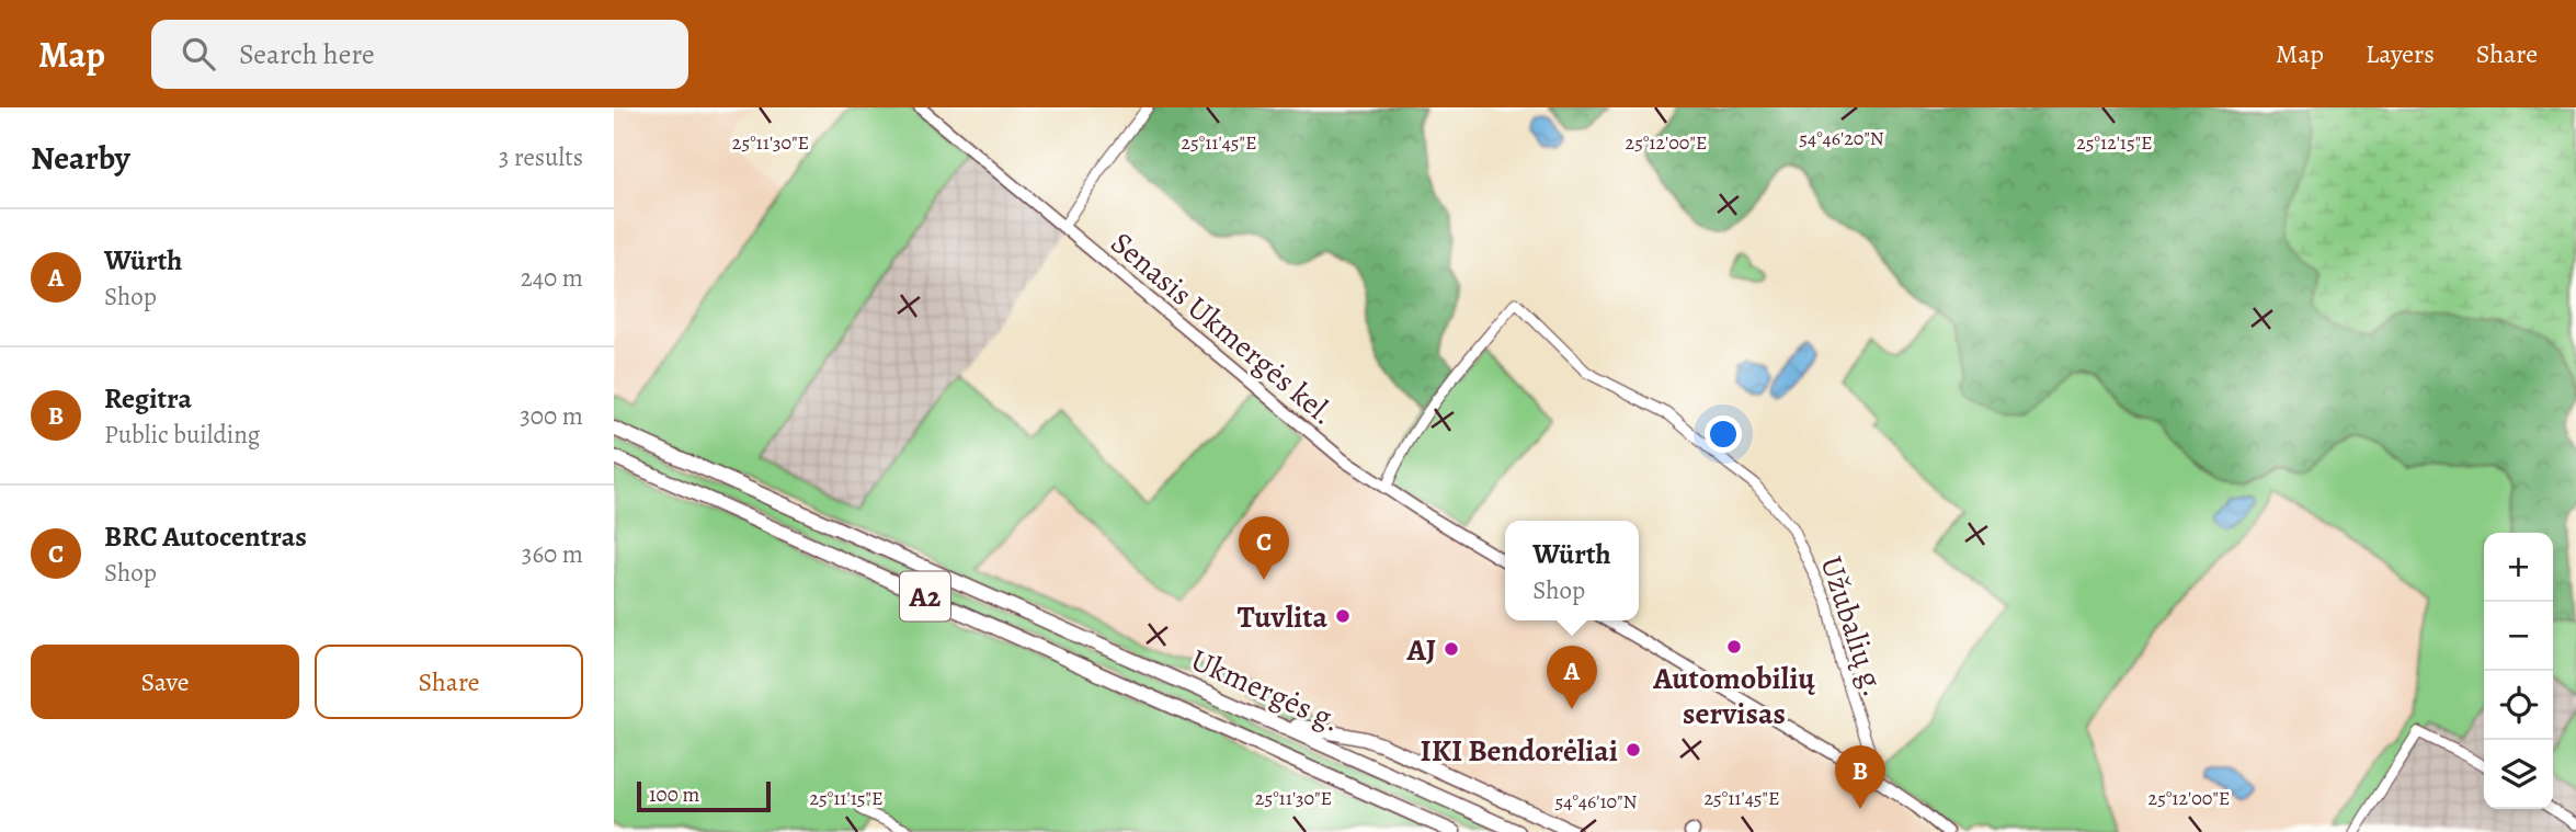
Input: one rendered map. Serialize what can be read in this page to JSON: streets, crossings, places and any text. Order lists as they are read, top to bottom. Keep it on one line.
{"streets":{"highway":["A2","Ukmergės g."],"main road":["Senasis Ukmergės kel."],"street":["Užubalių g."]},"crossings":[["Senasis Ukmergės kel.","Užubalių g."]],"places":["Tuvlita","Automobilių servisas","AJ","IKI Bendorėliai"],"scale_bar":"100 m","page":{"header":"Map","search":"Search here","nav":["Map","Layers","Share"],"heading":["Nearby","3 results"],"list":[{"mark":"A","name":"Würth","note":"Shop","value":"240 m"},{"mark":"B","name":"Regitra","note":"Public building","value":"300 m"},{"mark":"C","name":"BRC Autocentras","note":"Shop","value":"360 m"}],"pins":["C","A","B"],"popup":["Würth","Shop"],"map_buttons":["+","−"],"buttons":["Save","Share"],"scale":"100 m"},"coordinates":["54°46'20\"N","25°11'30\"E","25°11'45\"E","25°12'00\"E","25°12'15\"E","25°11'15\"E","54°46'10\"N"]}
